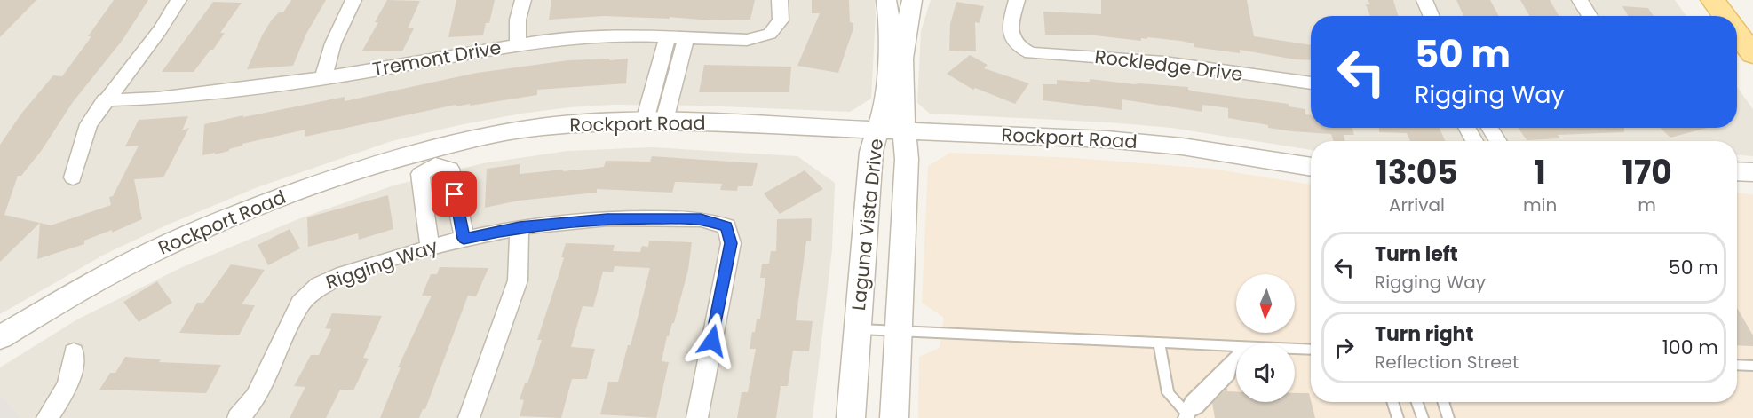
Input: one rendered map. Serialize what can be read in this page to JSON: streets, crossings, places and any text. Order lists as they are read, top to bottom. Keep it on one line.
{"streets":{"street":["Tremont Drive","Rockledge Drive","Rockport Road","Laguna Vista Drive","Rigging Way"]},"crossings":[["Rockport Road","Laguna Vista Drive"]],"north":"bottom","page":{"turn":["50 m","Rigging Way"],"eta":["13:05","Arrival","1","min","170","m"],"list":[{"name":"Turn left","note":"Rigging Way","value":"50 m"},{"name":"Turn right","note":"Reflection Street","value":"100 m"}]}}
